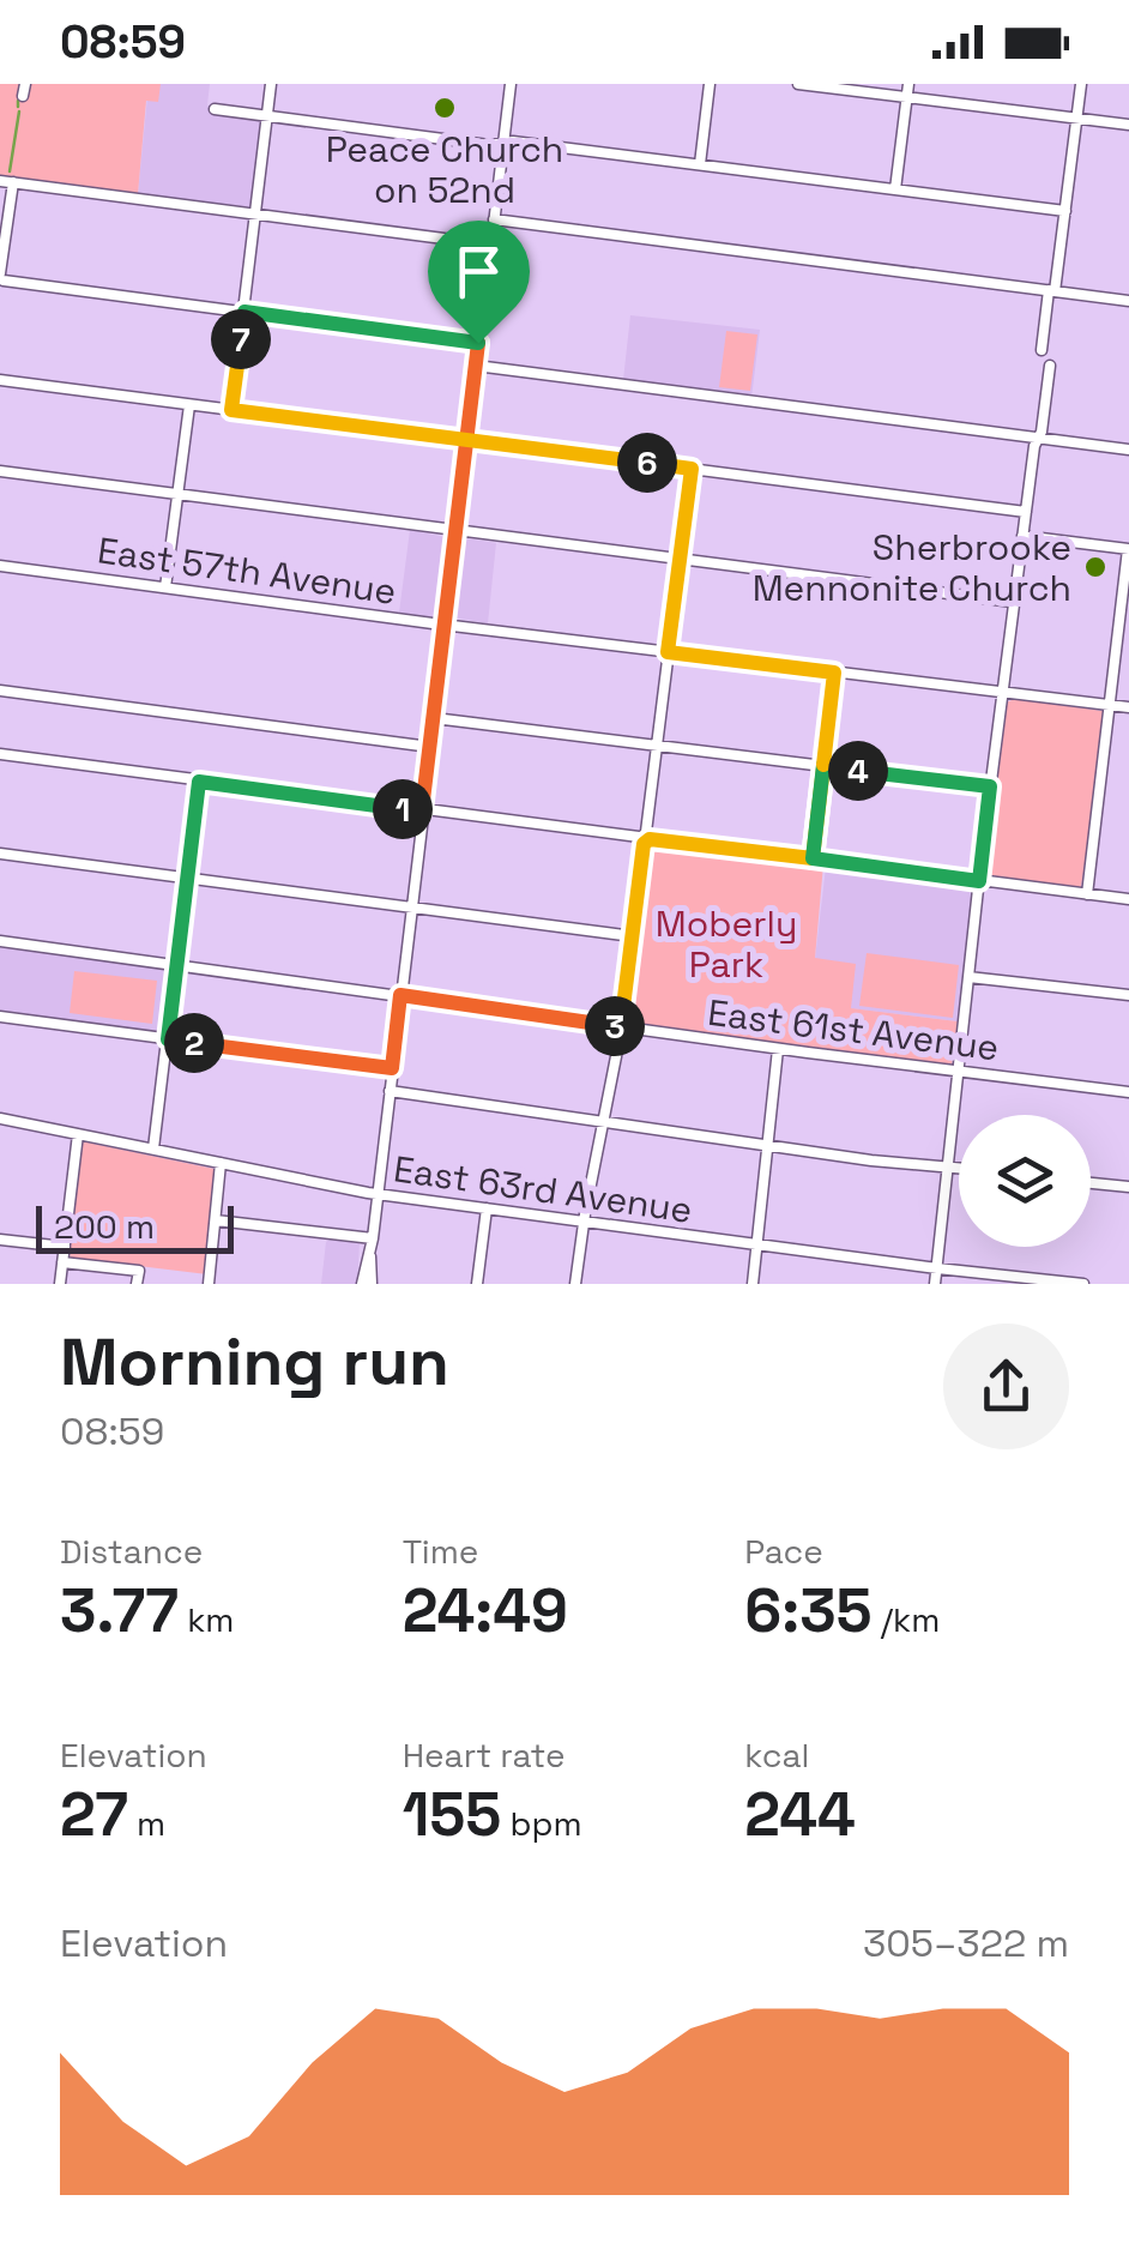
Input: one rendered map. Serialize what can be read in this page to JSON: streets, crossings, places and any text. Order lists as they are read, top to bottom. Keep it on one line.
{"streets":{"street":["East 57th Avenue","East 61st Avenue","East 63rd Avenue"]},"parks":["Moberly Park"],"places":["Peace Church on 52nd","Sherbrooke Mennonite Church"],"scale_bar":"200 m","page":{"status":"08:59","pins":["7","6","4","1","3","2"],"scale":"200 m","heading":["Morning run","08:59"],"stats":[["Distance","3.77 km"],["Time","24:49"],["Pace","6:35 /km"],["Elevation","27 m"],["Heart rate","155 bpm"],["kcal","244"]],"chart":["Elevation","305–322 m"]}}
